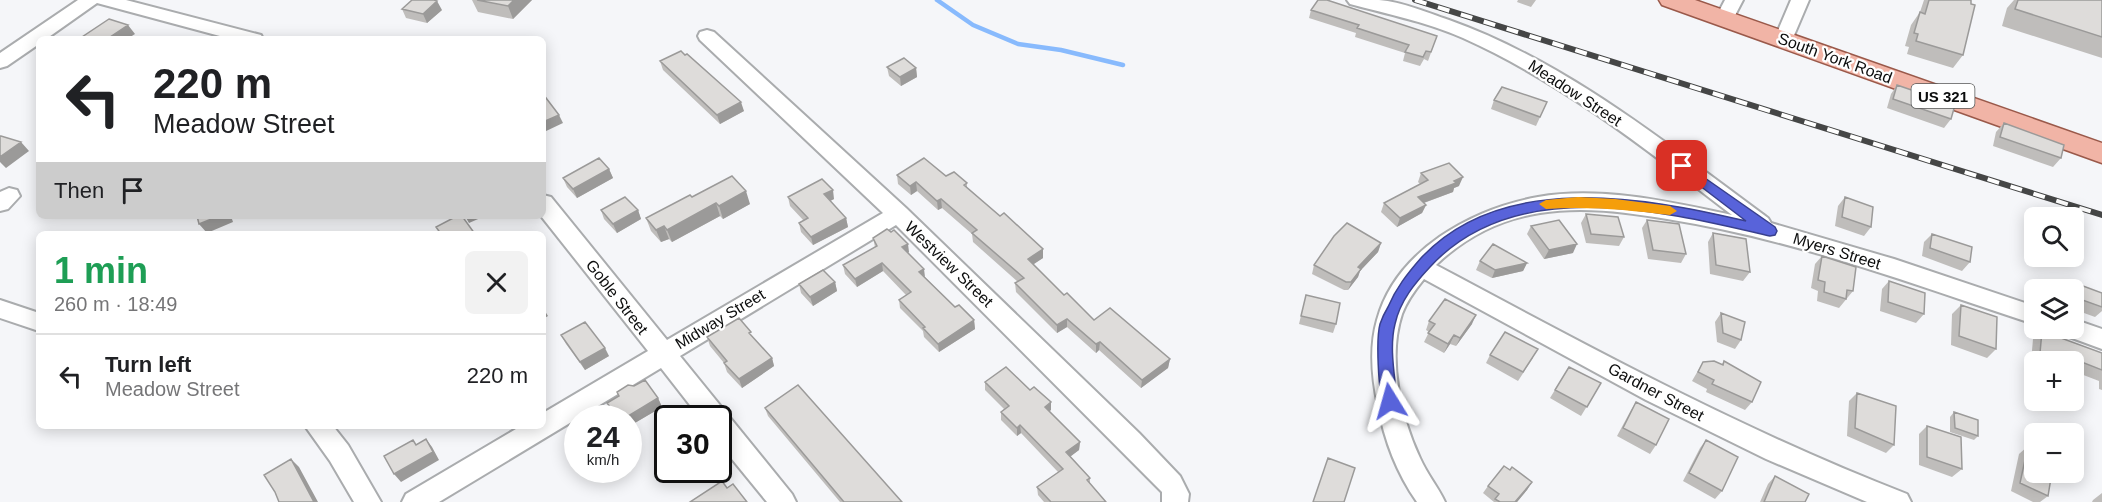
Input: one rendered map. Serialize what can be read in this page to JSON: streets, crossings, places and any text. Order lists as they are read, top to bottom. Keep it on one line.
{"streets":{"main road":["South York Road","US 321"],"street":["Meadow Street","Myers Street","Westview Street","Goble Street","Midway Street","Gardner Street"]},"crossings":[["Meadow Street","Myers Street"],["Myers Street","Gardner Street"],["Westview Street","Midway Street"],["Goble Street","Midway Street"]],"page":{"turn":["220 m","Meadow Street"],"then":"Then","map_buttons":["+","−"],"heading":["1 min","260 m · 18:49"],"list":[{"name":"Turn left","note":"Meadow Street","value":"220 m"}],"speed":"24 km/h","limit":"30"}}
